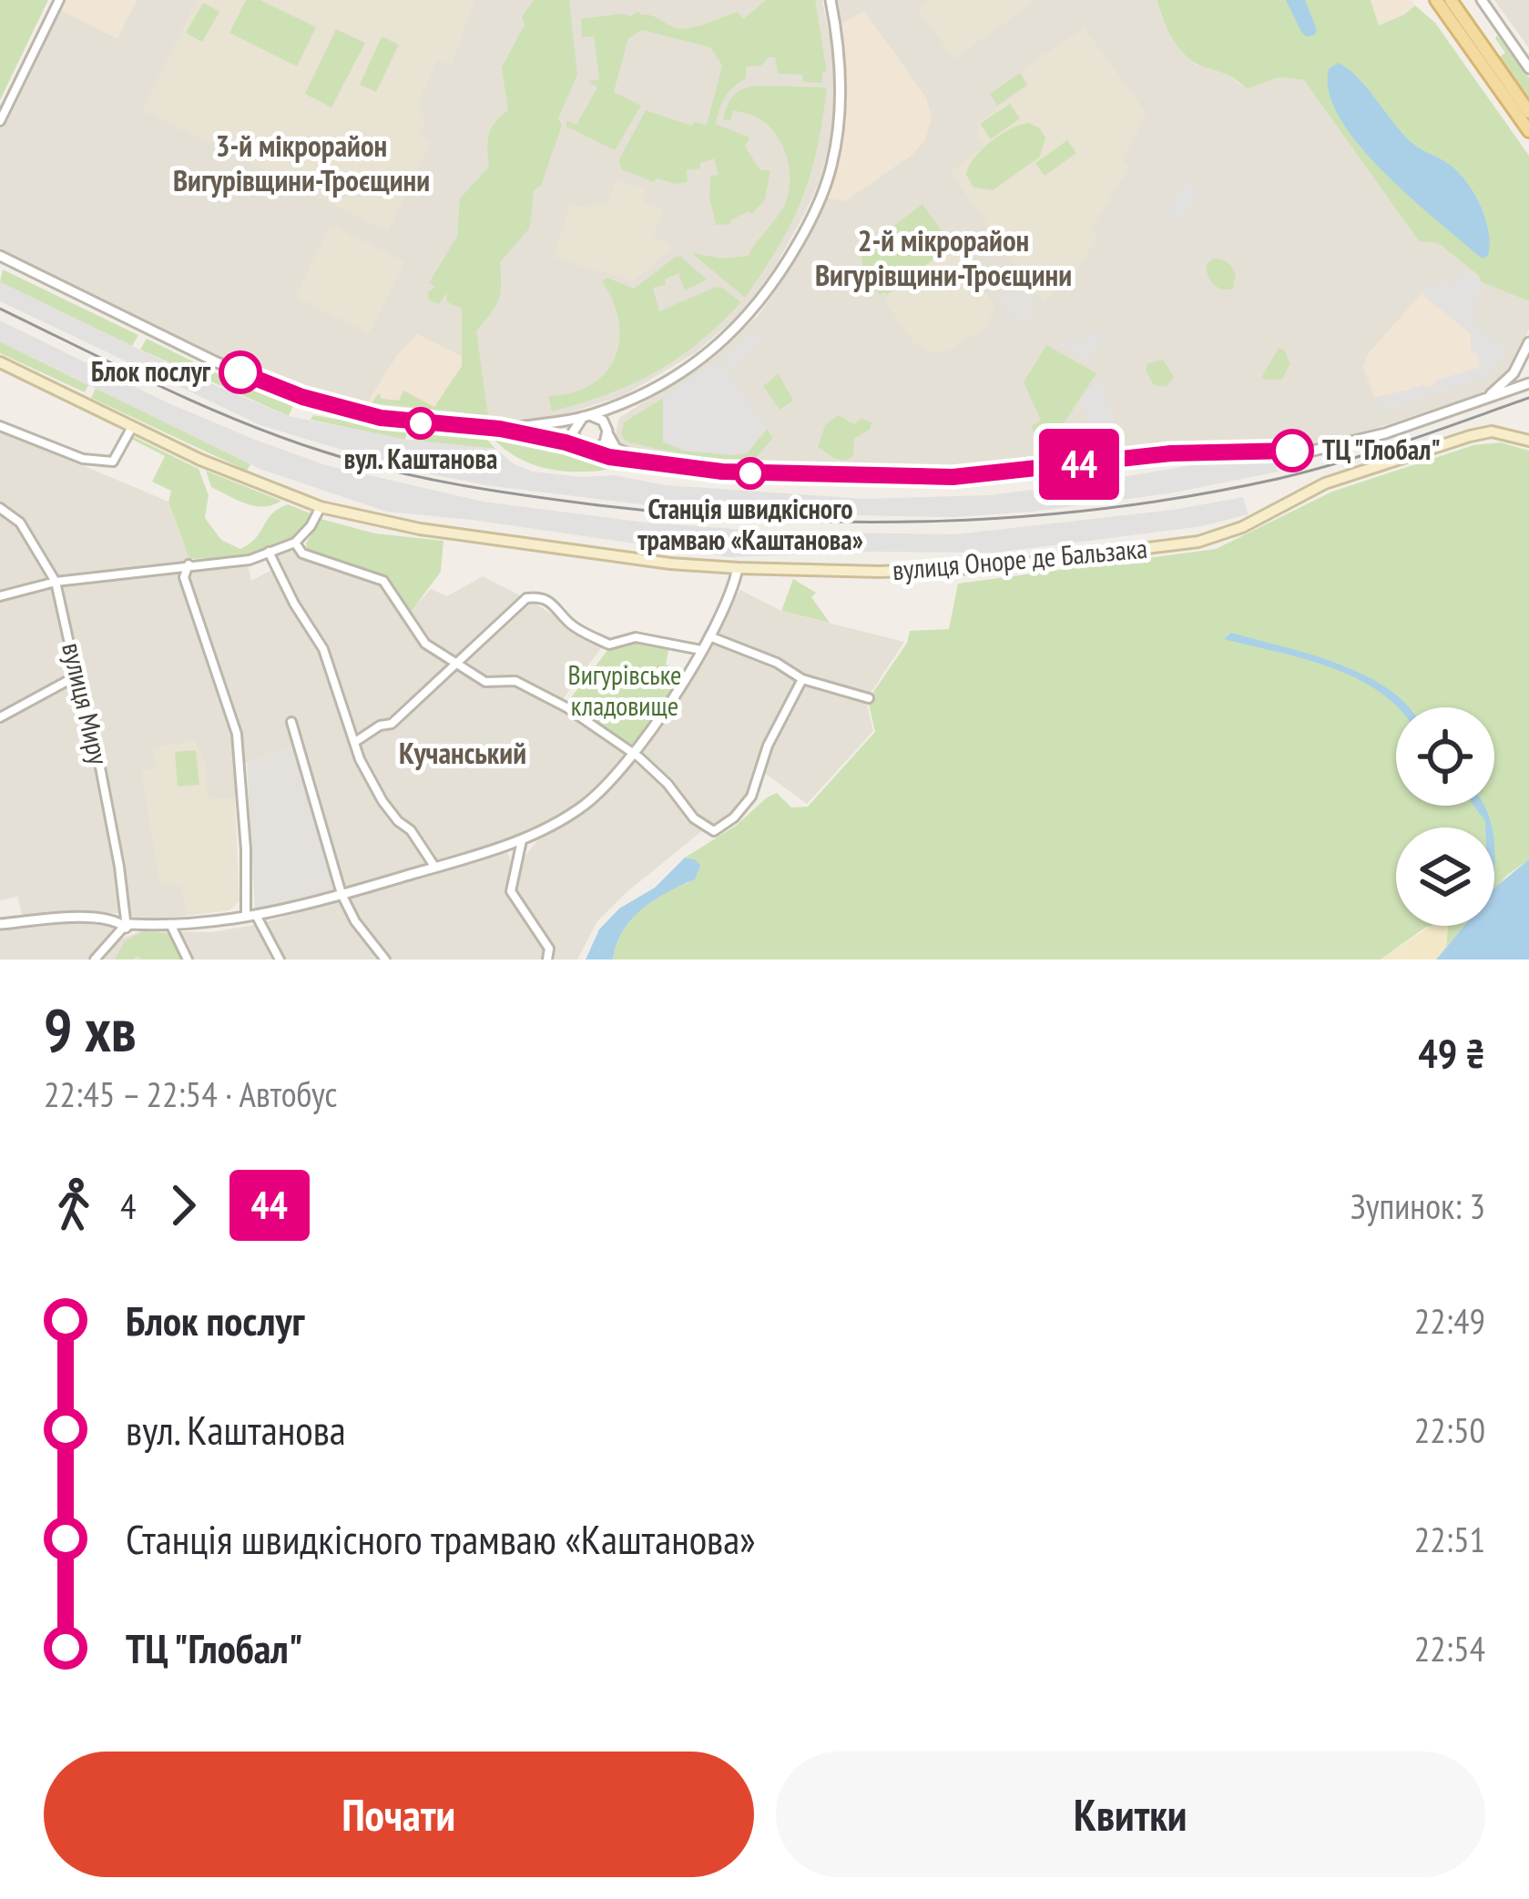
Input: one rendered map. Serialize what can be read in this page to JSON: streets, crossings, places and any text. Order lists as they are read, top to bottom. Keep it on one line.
{"streets":{"main road":["вулиця Оноре де Бальзака"],"street":["вулиця Миру"]},"districts":["3-й мікрорайон Вигурівщини-Троєщини","2-й мікрорайон Вигурівщини-Троєщини","Кучанський"],"parks":["Вигурівське кладовище"],"places":["Блок послуг","вул. Каштанова","ТЦ \"Глобал\"","Станція швидкісного трамваю «Каштанова»"],"lines":["bus line 44"],"page":{"on_map":"44","heading":["9 хв","22:45 – 22:54 · Автобус","49 ₴"],"legs":["4","44","Зупинок: 3"],"list":[{"name":"Блок послуг","value":"22:49"},{"name":"вул. Каштанова","value":"22:50"},{"name":"Станція швидкісного трамваю «Каштанова»","value":"22:51"},{"name":"ТЦ \"Глобал\"","value":"22:54"}],"buttons":["Почати","Квитки"]}}
